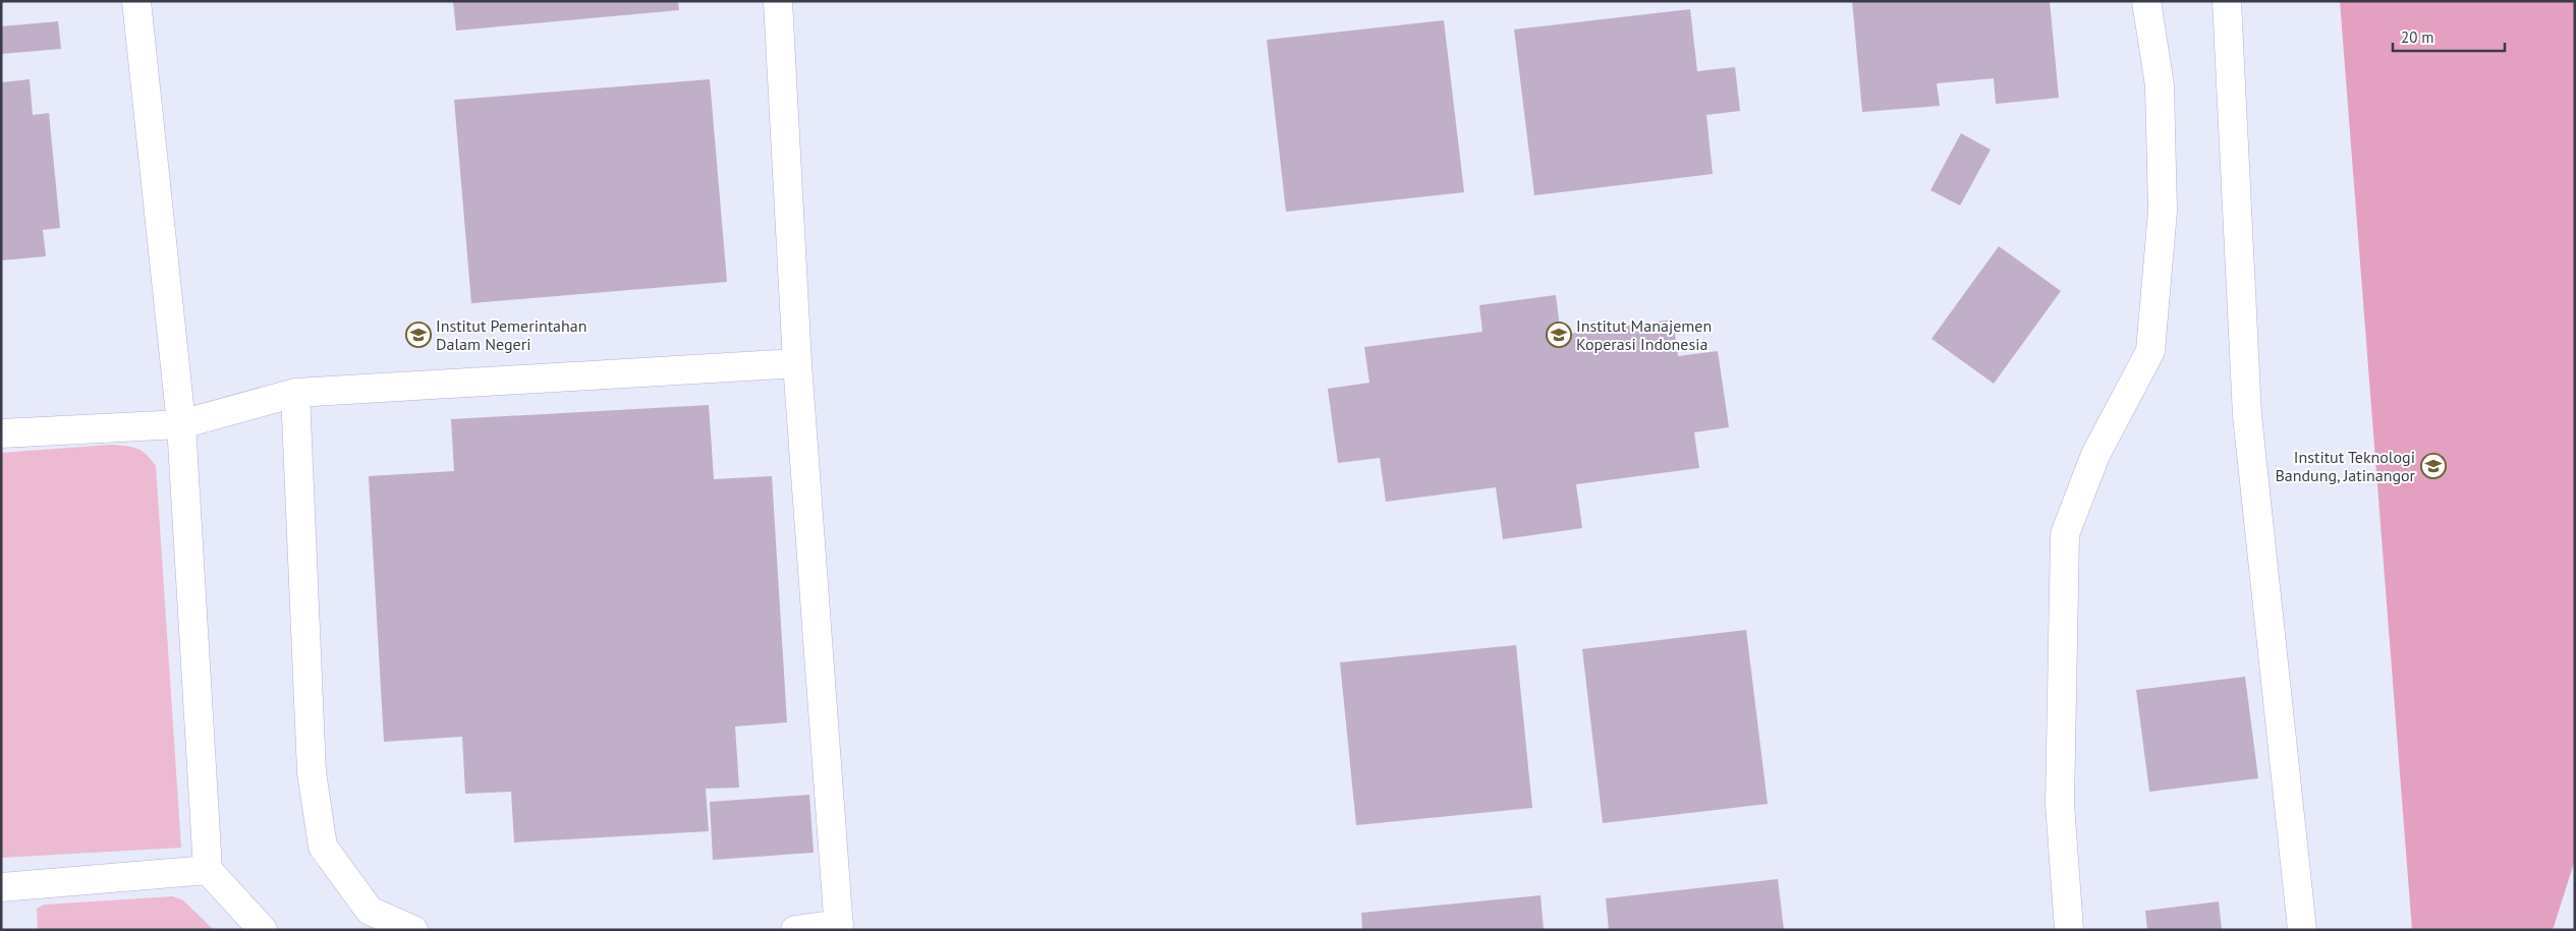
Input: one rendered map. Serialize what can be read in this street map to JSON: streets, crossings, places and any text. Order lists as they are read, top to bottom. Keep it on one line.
{"places":{"school or university":["Institut Pemerintahan Dalam Negeri","Institut Manajemen Koperasi Indonesia","Institut Teknologi Bandung, Jatinangor"]},"scale_bar":"20 m"}
